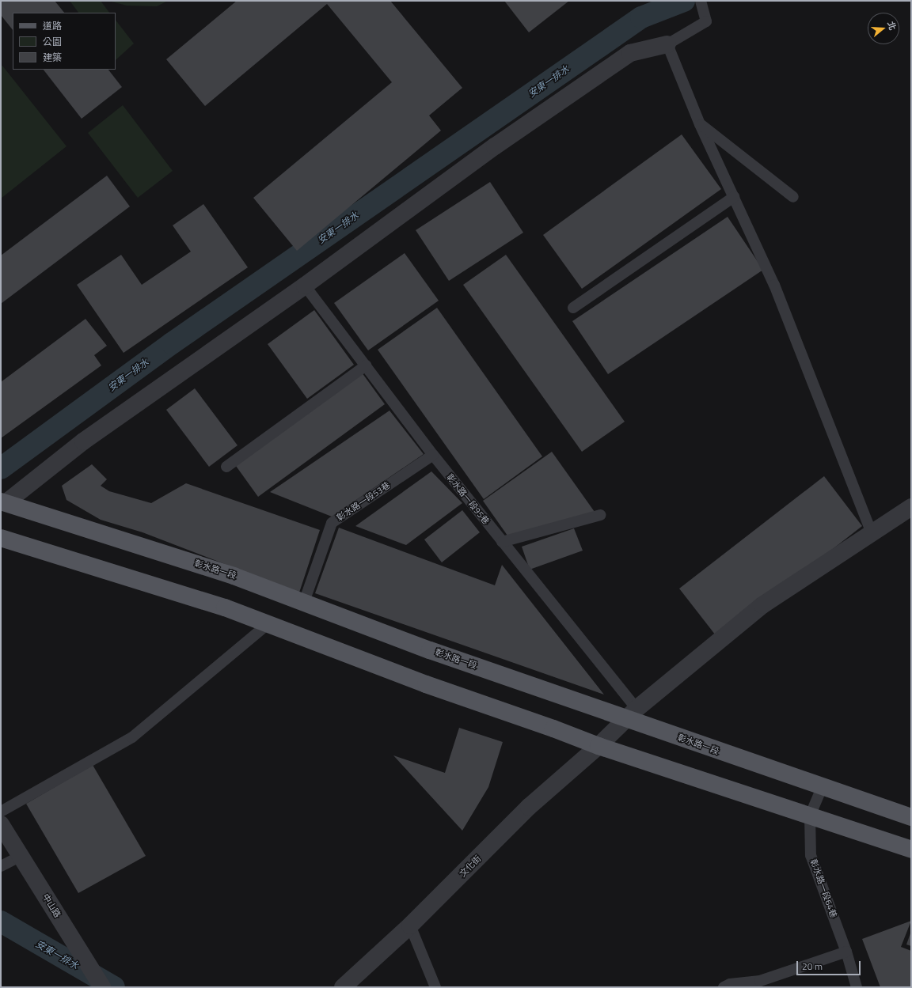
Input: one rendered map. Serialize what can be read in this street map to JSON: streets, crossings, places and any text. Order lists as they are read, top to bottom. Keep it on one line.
{"streets":{"main road":["彰水路一段"],"street":["文化街","中山路"],"lane":["彰水路一段95巷","彰水路一段53巷","彰水路一段64巷"]},"crossings":[["彰水路一段95巷","彰水路一段53巷"],["彰水路一段95巷","彰水路一段"],["彰水路一段95巷","文化街"],["彰水路一段53巷","彰水路一段"],["彰水路一段","文化街"],["彰水路一段","彰水路一段64巷"]],"water":["安東一排水"],"legend":["道路","公園","建築"],"scale_bar":"20 m","north":"right"}
